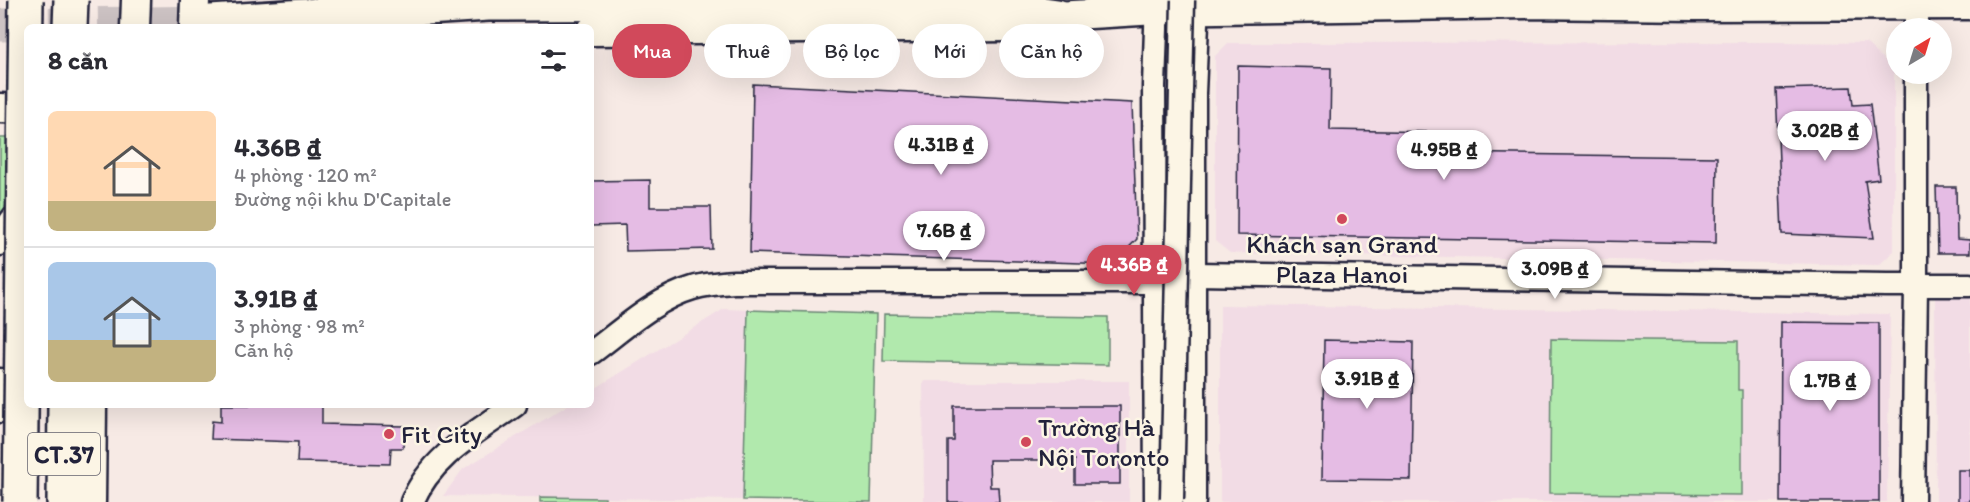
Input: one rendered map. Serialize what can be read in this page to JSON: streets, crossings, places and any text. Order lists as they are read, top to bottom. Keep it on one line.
{"streets":{"highway":["CT.37"]},"places":["Khách sạn Grand Plaza Hanoi","Fit City","Trường Hà Nội Toronto"],"north":"top right","page":{"chip":["Mua","Thuê","Bộ lọc","Mới","Căn hộ"],"heading":"8 căn","list":[{"name":"4.36B ₫","note":"4 phòng · 120 m² · Đường nội khu D'Capitale"},{"name":"3.91B ₫","note":"3 phòng · 98 m² · Căn hộ"}],"price":["3.02B ₫","4.31B ₫","4.95B ₫","7.6B ₫","4.36B ₫","3.09B ₫","3.91B ₫","1.7B ₫"]}}
